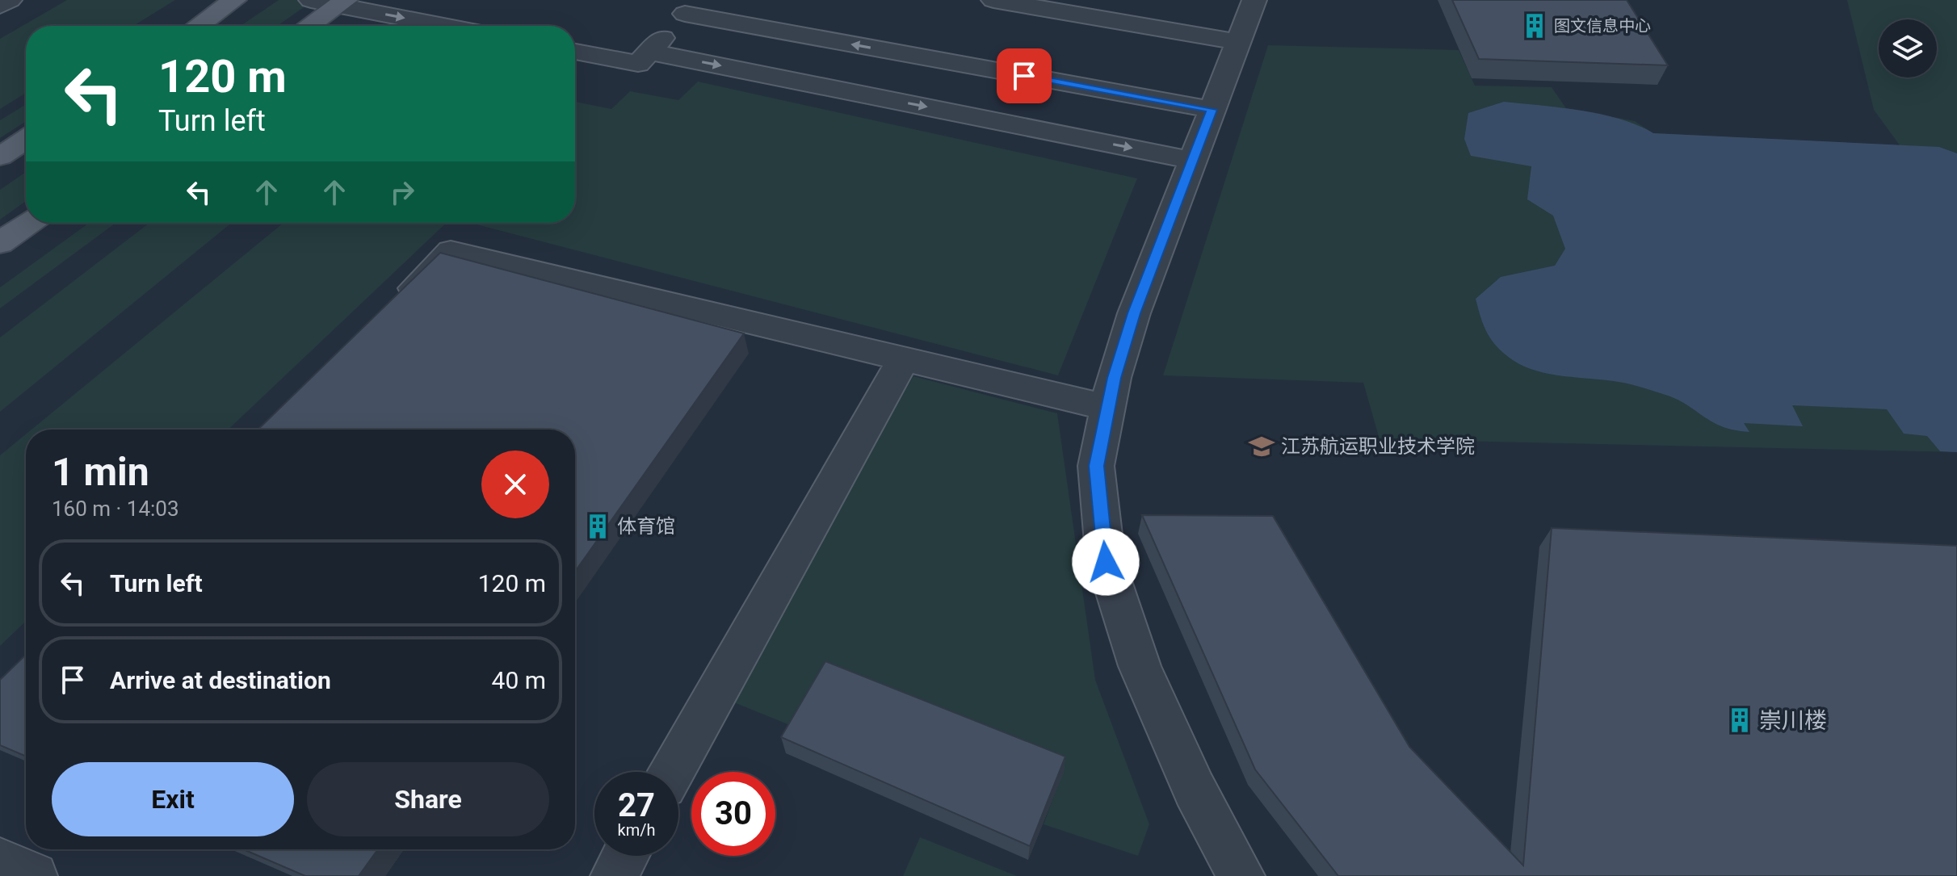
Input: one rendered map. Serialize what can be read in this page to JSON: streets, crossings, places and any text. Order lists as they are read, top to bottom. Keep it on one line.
{"places":{"building":["图文信息中心","体育馆","崇川楼"],"school or university":["江苏航运职业技术学院"]},"page":{"turn":["120 m","Turn left"],"heading":["1 min","160 m · 14:03"],"list":[{"name":"Turn left","value":"120 m"},{"name":"Arrive at destination","value":"40 m"}],"buttons":["Exit","Share"],"speed":"27 km/h","limit":"30"}}
